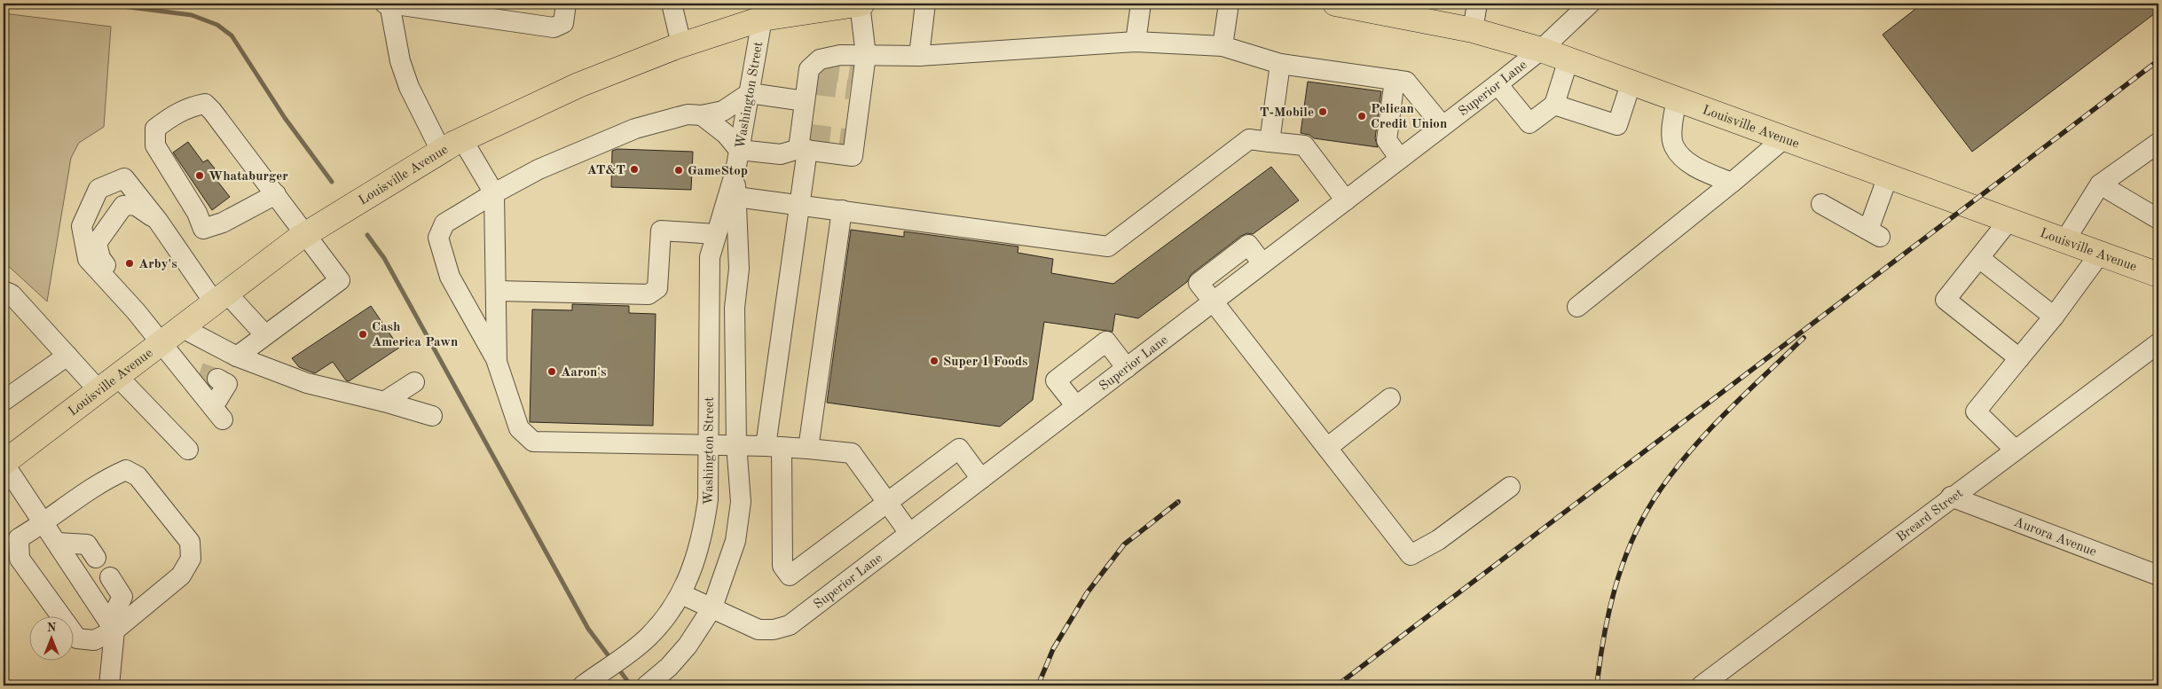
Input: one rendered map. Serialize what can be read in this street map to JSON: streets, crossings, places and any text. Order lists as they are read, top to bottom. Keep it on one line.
{"streets":{"main road":["Louisville Avenue"],"street":["Superior Lane","Washington Street","Breard Street","Aurora Avenue"]},"crossings":[["Superior Lane","Washington Street"],["Superior Lane","Louisville Avenue"],["Washington Street","Louisville Avenue"],["Breard Street","Aurora Avenue"]],"places":["T-Mobile","Pelican Credit Union","AT&T","GameStop","Whataburger","Arby's","Cash America Pawn","Super 1 Foods","Aaron's"],"north":"top"}
